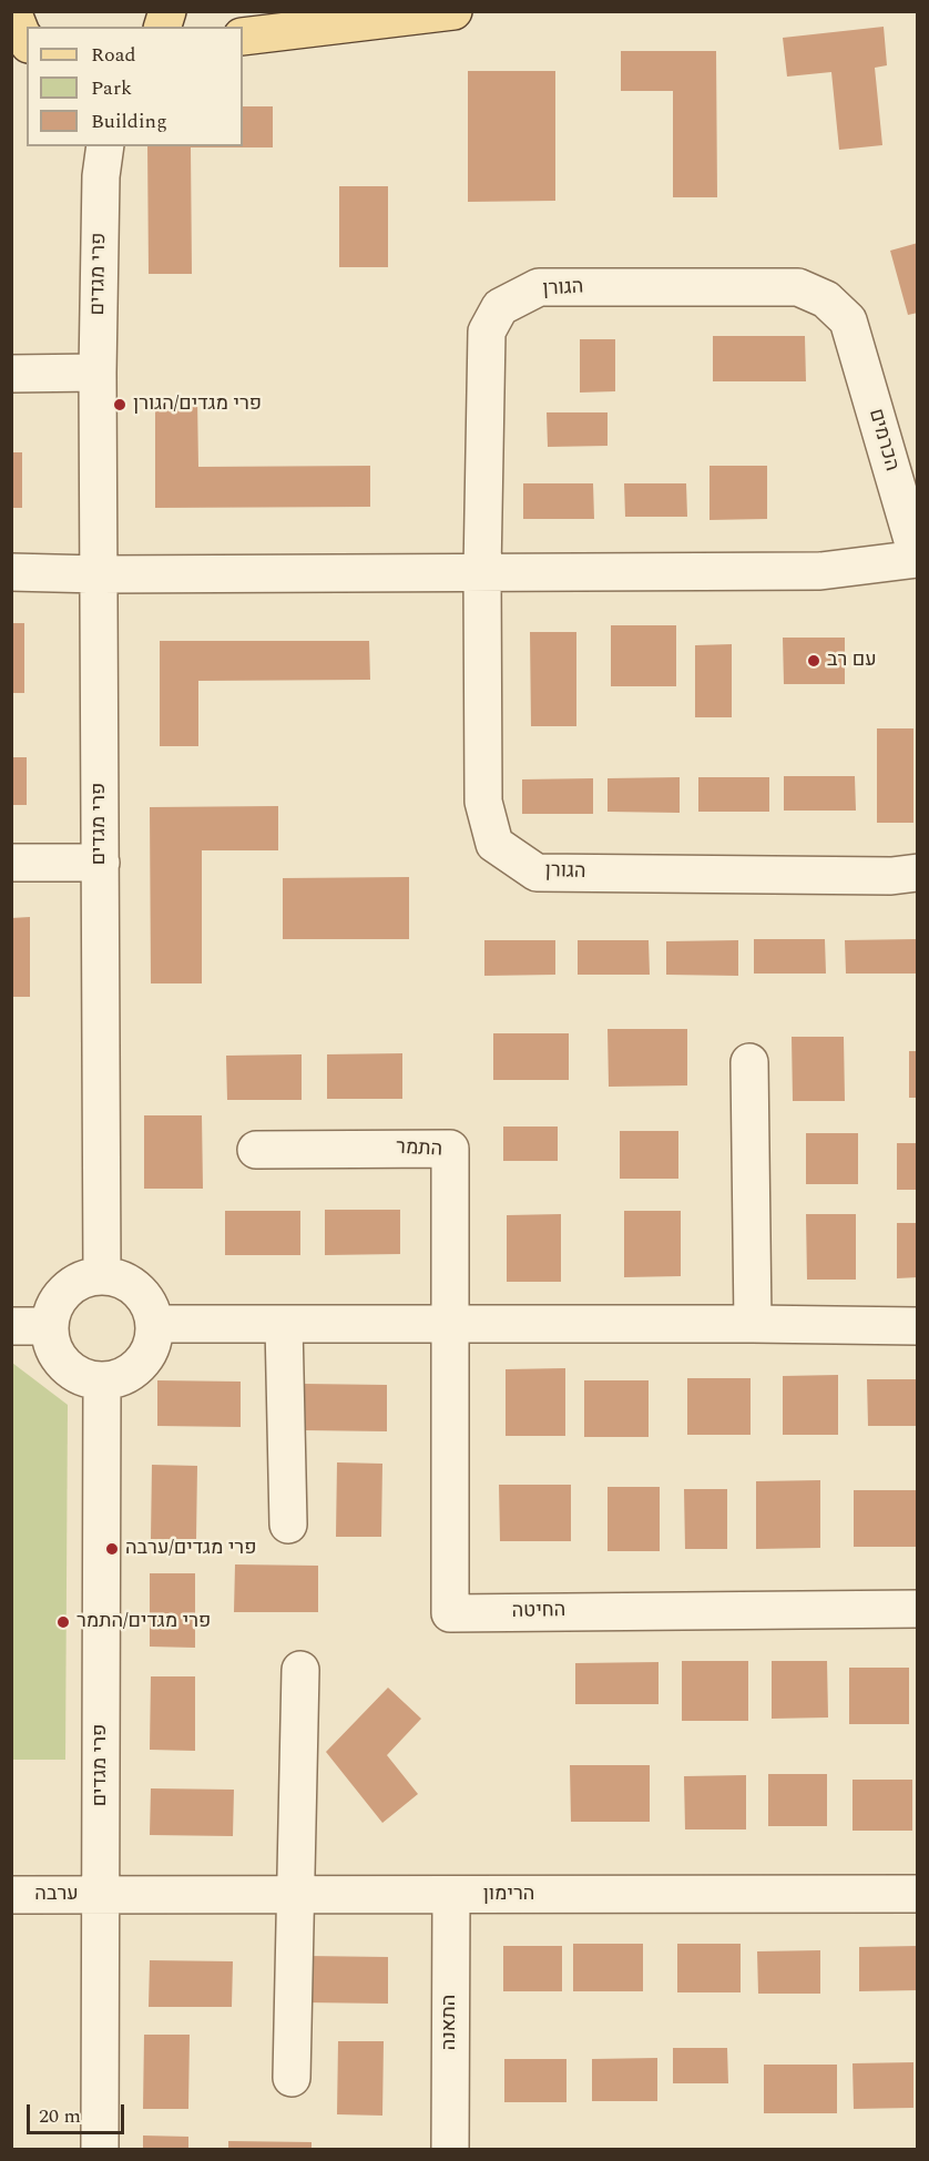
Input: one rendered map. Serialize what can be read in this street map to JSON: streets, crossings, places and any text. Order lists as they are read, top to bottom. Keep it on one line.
{"streets":{"street":["פרי מגדים","הגורן","הכרמים","התמר","החיטה","ערבה","הרימון","התאנה"]},"crossings":[["פרי מגדים","ערבה"],["פרי מגדים","הרימון"],["הגורן","הכרמים"],["התמר","החיטה"],["ערבה","הרימון"],["הרימון","התאנה"]],"places":["פרי מגדים/הגורן","עם רב","פרי מגדים/ערבה","פרי מגדים/התמר"],"legend":["Road","Park","Building"],"scale_bar":"20 m"}
